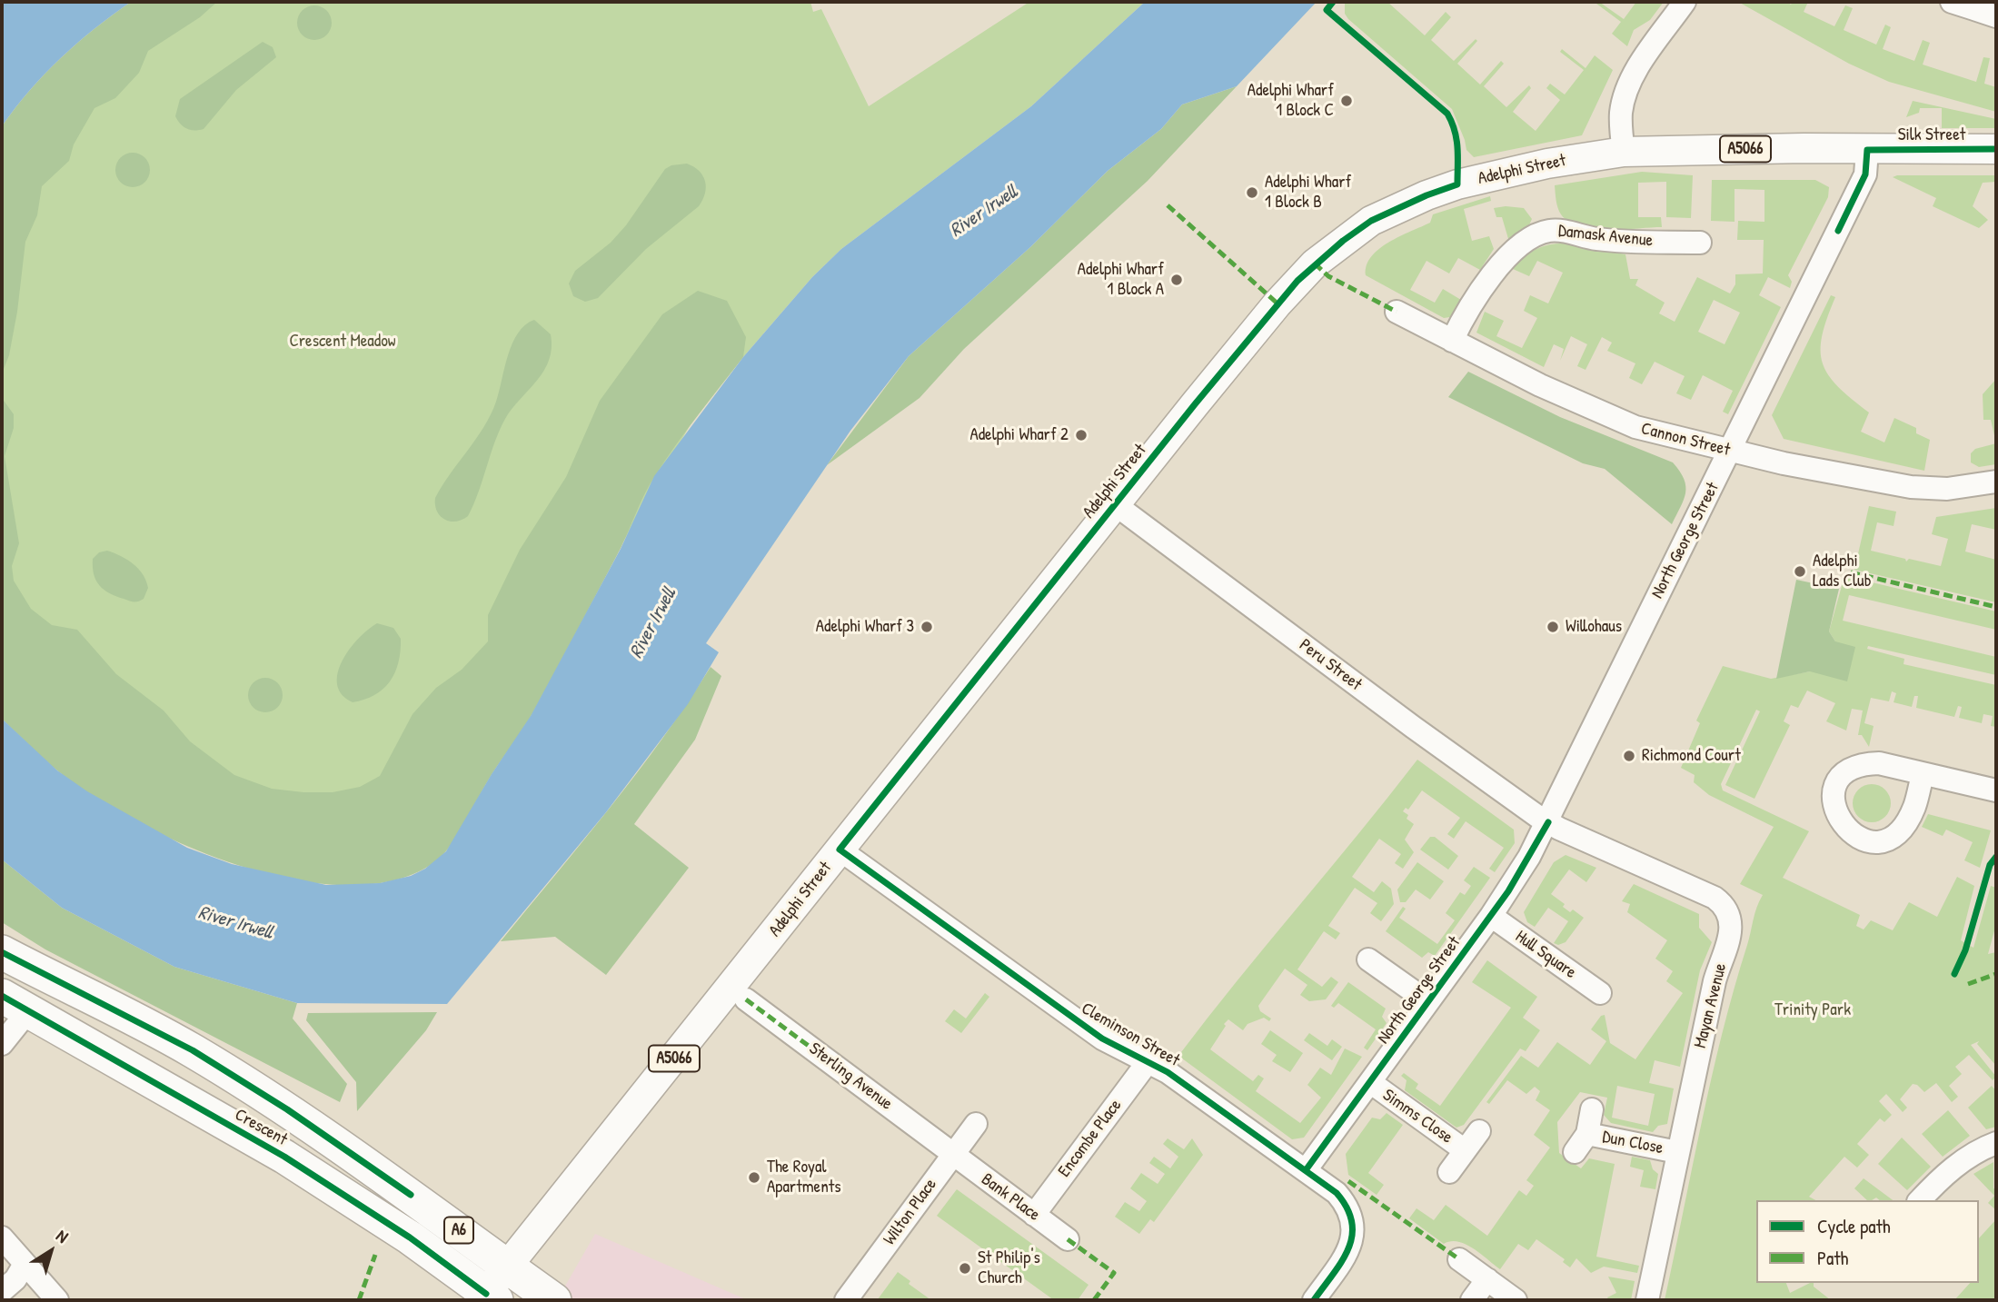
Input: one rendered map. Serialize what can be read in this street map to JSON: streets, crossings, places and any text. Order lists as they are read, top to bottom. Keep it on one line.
{"streets":{"highway":["Crescent","A6"],"main road":["Silk Street","A5066","Adelphi Street"],"street":["Damask Avenue","Cannon Street","North George Street","Peru Street","Hull Square","Mayan Avenue","Cleminson Street","Sterling Avenue","Simms Close","Encombe Place","Dun Close","Bank Place","Wilton Place"]},"crossings":[["Silk Street","Adelphi Street"],["Silk Street","North George Street"],["Adelphi Street","Peru Street"],["Adelphi Street","Cleminson Street"],["Adelphi Street","Crescent"],["Damask Avenue","Cannon Street"],["Cannon Street","North George Street"],["North George Street","Peru Street"],["North George Street","Hull Square"],["North George Street","Mayan Avenue"],["North George Street","Cleminson Street"],["North George Street","Simms Close"],["Peru Street","Mayan Avenue"],["Mayan Avenue","Dun Close"],["Cleminson Street","Encombe Place"],["Sterling Avenue","Bank Place"],["Sterling Avenue","Wilton Place"],["Encombe Place","Bank Place"],["Bank Place","Wilton Place"]],"water":["River Irwell"],"parks":["Crescent Meadow","Trinity Park"],"places":["Adelphi Wharf 1 Block C","Adelphi Wharf 1 Block B","Adelphi Wharf 1 Block A","Adelphi Wharf 2","Adelphi Lads Club","Adelphi Wharf 3","Willohaus","Richmond Court","The Royal Apartments","St Philip's Church"],"legend":["Cycle path","Path"],"north":"top right"}
